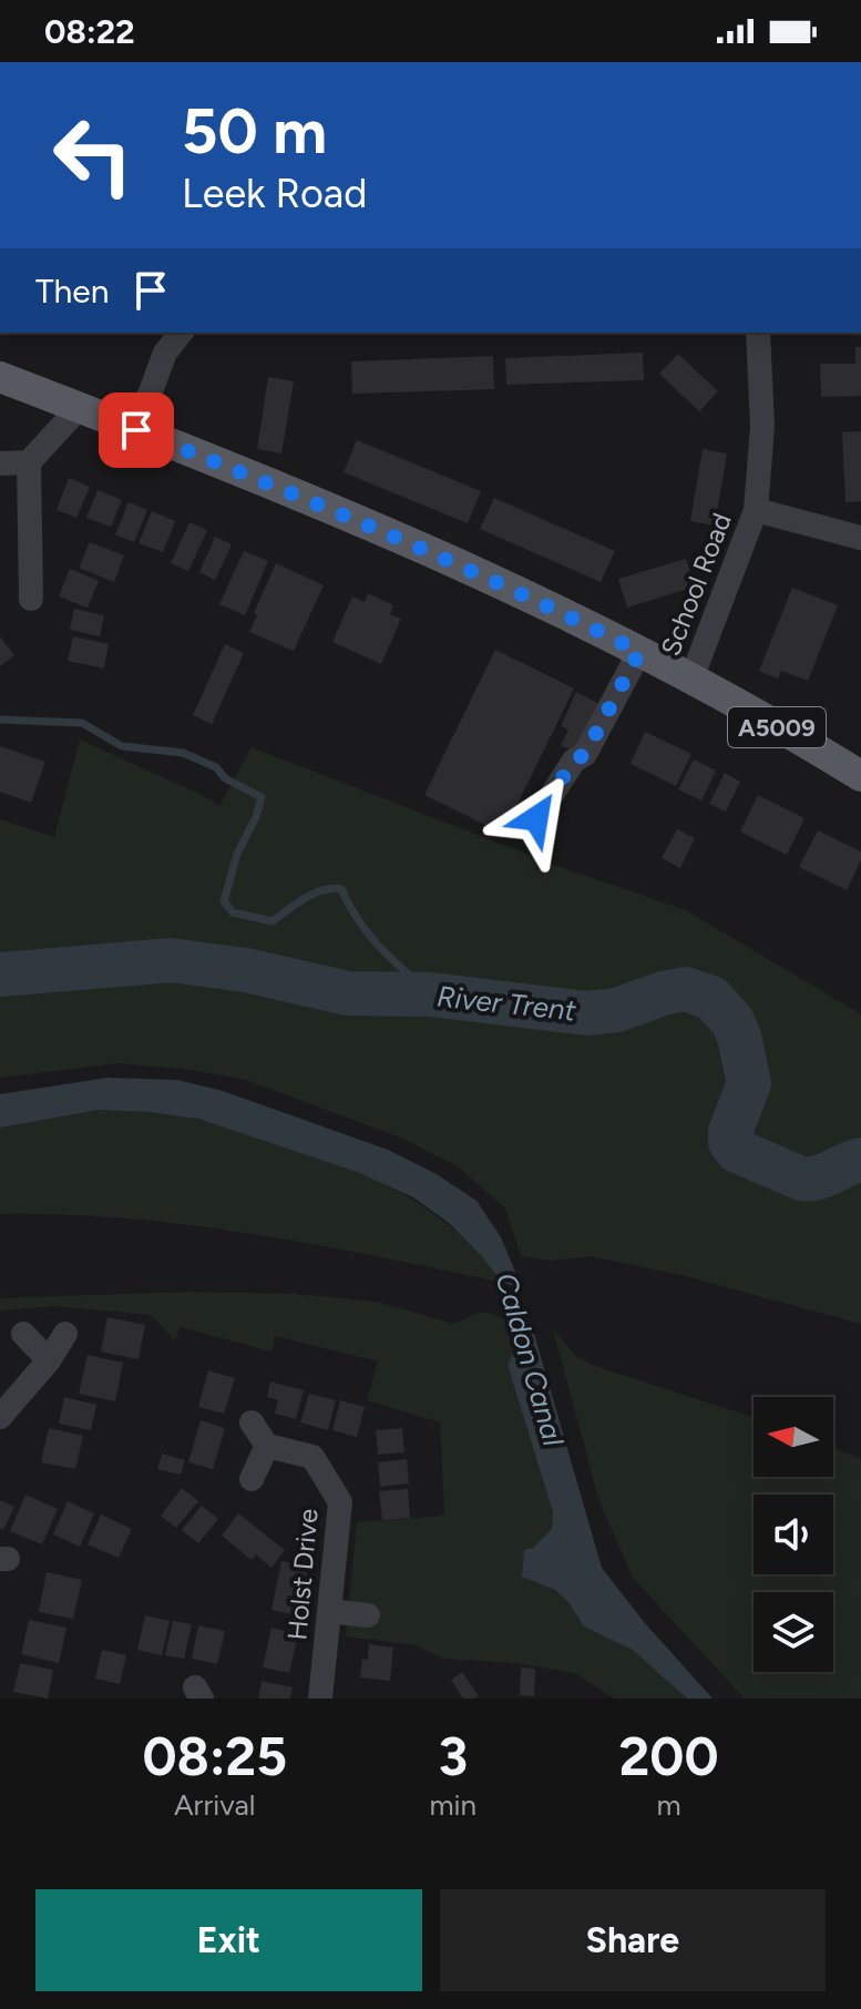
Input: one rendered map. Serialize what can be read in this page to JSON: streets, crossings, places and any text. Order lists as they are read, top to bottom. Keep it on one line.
{"streets":{"main road":["A5009"],"street":["School Road","Holst Drive"]},"crossings":[["School Road","A5009"]],"water":["River Trent","Caldon Canal"],"north":"left","page":{"status":"08:22","turn":["50 m","Leek Road"],"then":"Then","eta":["08:25","Arrival","3","min","200","m"],"buttons":["Exit","Share"]}}
